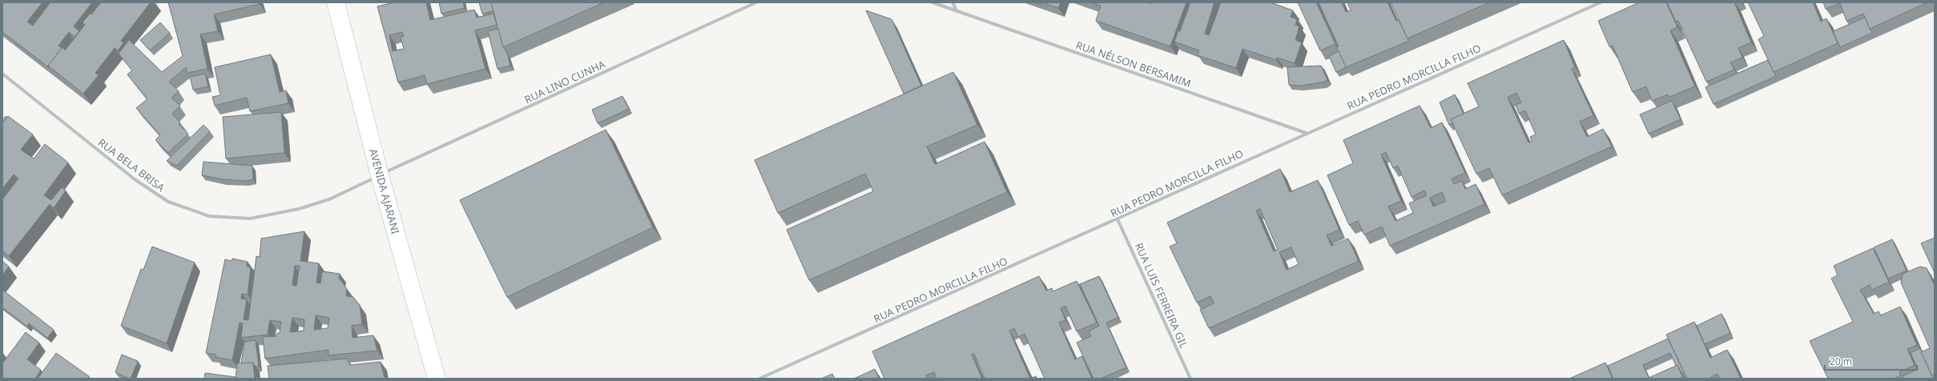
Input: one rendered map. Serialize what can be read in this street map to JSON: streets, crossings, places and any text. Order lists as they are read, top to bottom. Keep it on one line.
{"streets":{"street":["RUA NÉLSON BERSAMIM","RUA PEDRO MORCILLA FILHO","RUA LINO CUNHA","RUA BELA BRISA","AVENIDA AJARANI","RUA LUIS FERREIRA GIL"]},"crossings":[["RUA NÉLSON BERSAMIM","RUA PEDRO MORCILLA FILHO"],["RUA PEDRO MORCILLA FILHO","RUA LUIS FERREIRA GIL"],["RUA LINO CUNHA","RUA BELA BRISA"],["RUA LINO CUNHA","AVENIDA AJARANI"],["RUA BELA BRISA","AVENIDA AJARANI"]],"scale_bar":"20 m"}
